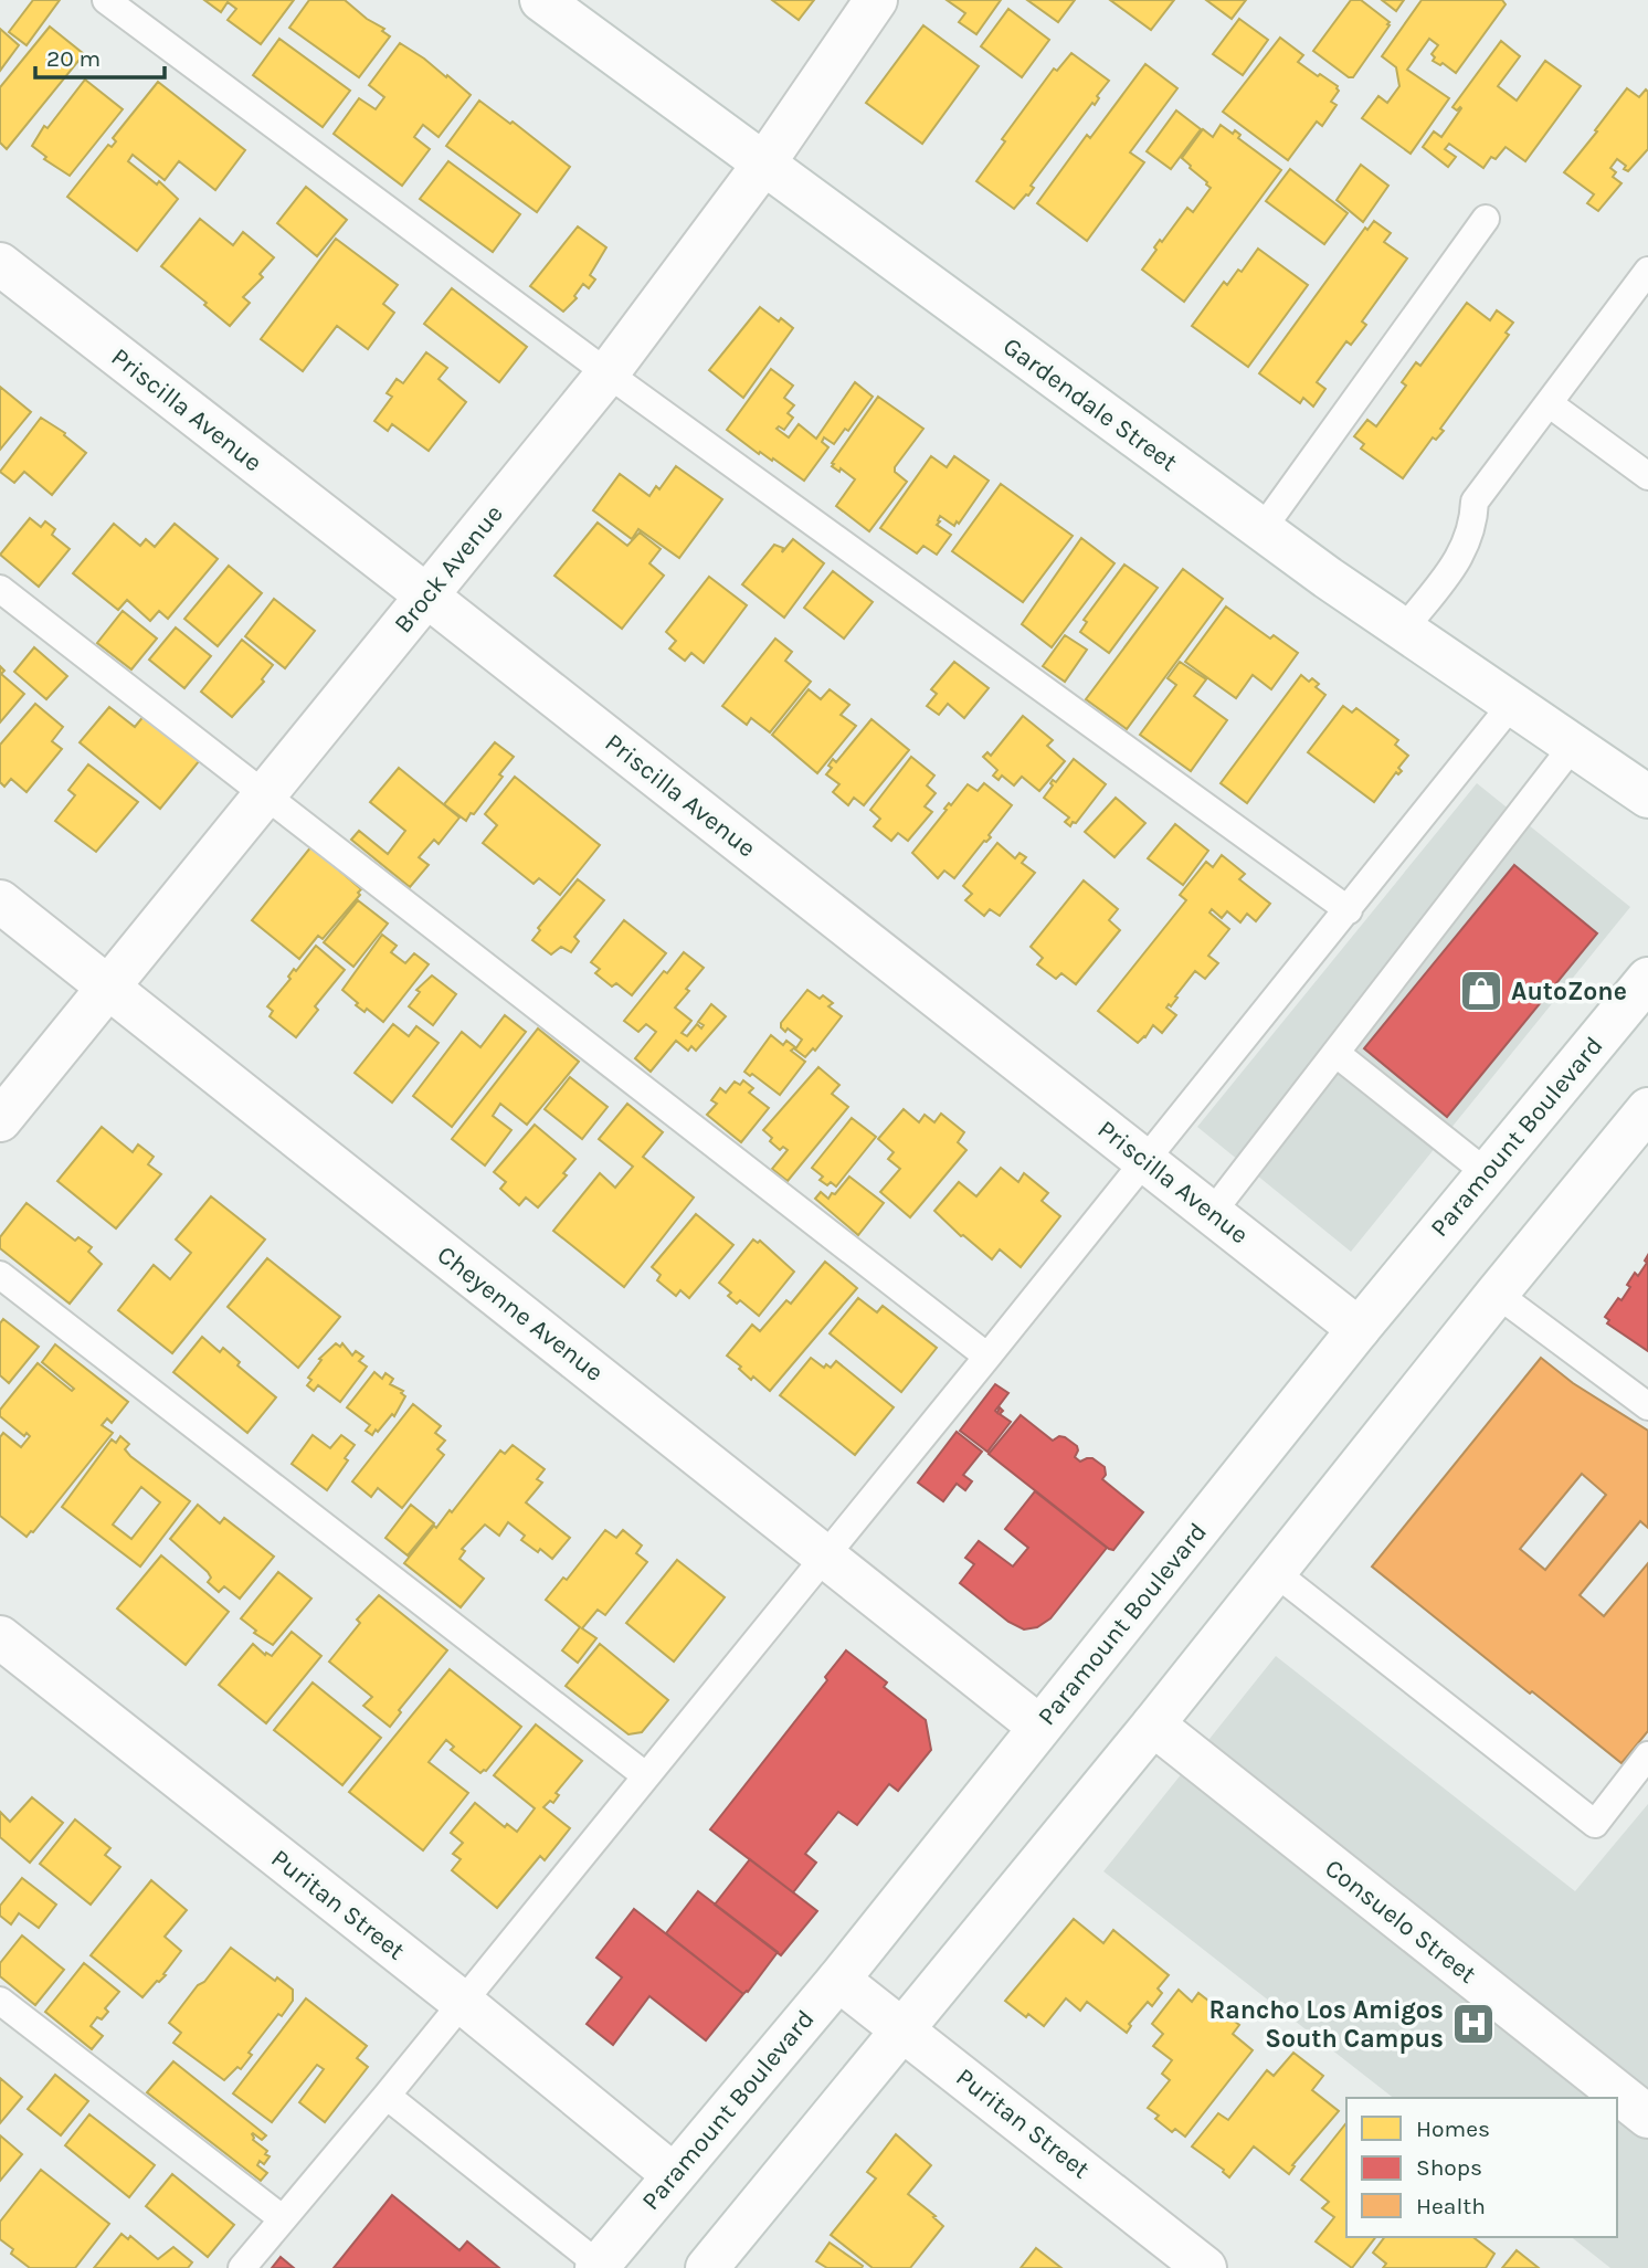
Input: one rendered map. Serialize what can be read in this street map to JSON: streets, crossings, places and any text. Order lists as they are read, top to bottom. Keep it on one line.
{"streets":{"street":["Gardendale Street","Priscilla Avenue","Brock Avenue","Paramount Boulevard","Cheyenne Avenue","Puritan Street","Consuelo Street"]},"crossings":[["Gardendale Street","Brock Avenue"],["Priscilla Avenue","Brock Avenue"],["Priscilla Avenue","Paramount Boulevard"],["Brock Avenue","Cheyenne Avenue"],["Paramount Boulevard","Cheyenne Avenue"],["Paramount Boulevard","Puritan Street"]],"places":{"shop":["AutoZone"],"hospital":["Rancho Los Amigos South Campus"]},"legend":["Homes","Shops","Health"],"scale_bar":"20 m"}
